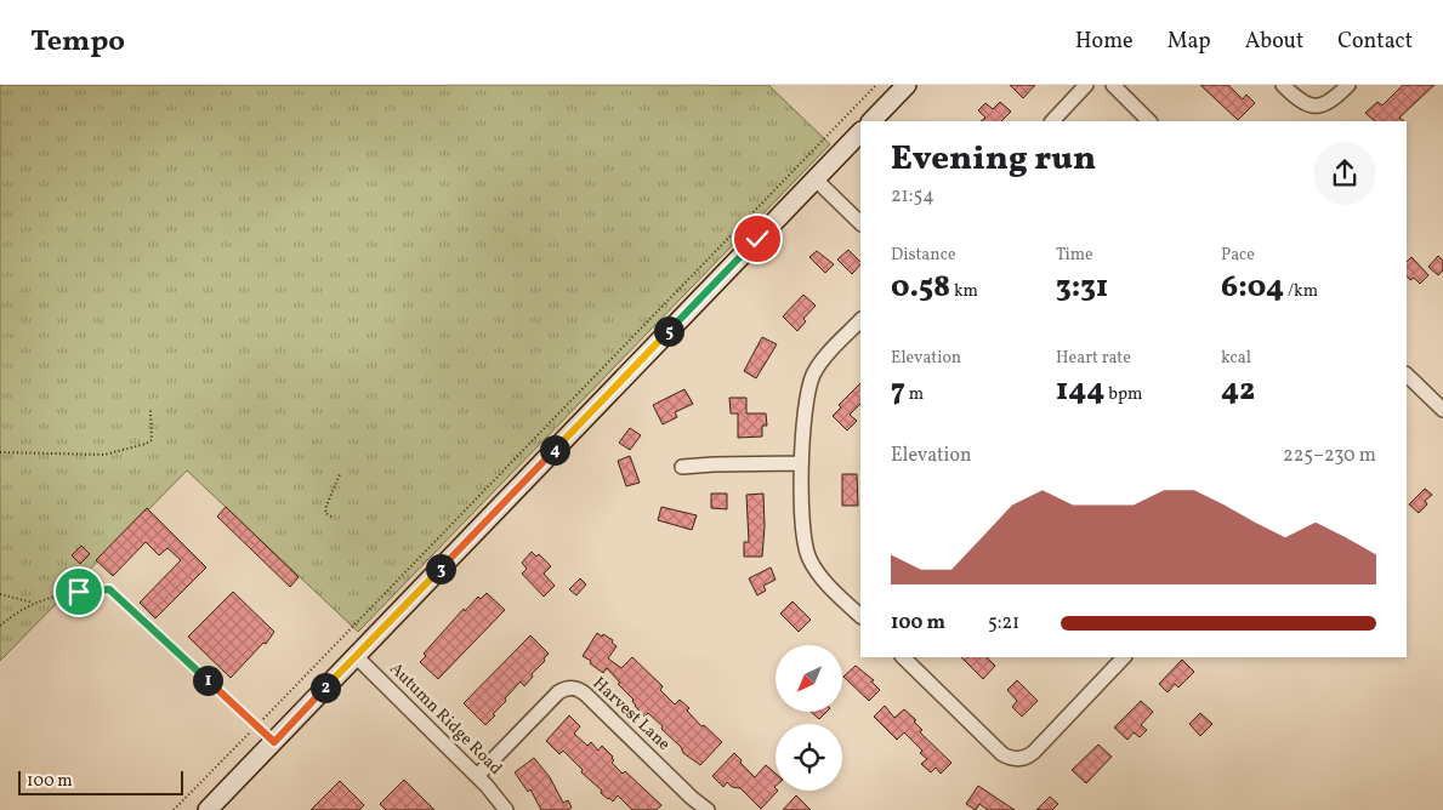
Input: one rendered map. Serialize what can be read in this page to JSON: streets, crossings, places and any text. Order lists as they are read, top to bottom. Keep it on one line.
{"streets":{"street":["Harvest Lane","Autumn Ridge Road"]},"crossings":[["Harvest Lane","Autumn Ridge Road"]],"scale_bar":"100 m","north":"bottom left","page":{"header":"Tempo","nav":["Home","Map","About","Contact"],"heading":["Evening run","21:54"],"stats":[["Distance","0.58 km"],["Time","3:31"],["Pace","6:04 /km"],["Elevation","7 m"],["Heart rate","144 bpm"],["kcal","42"]],"pins":["5","4","3","1","2"],"chart":["Elevation","225–230 m"],"list":[{"name":"100 m","note":"5:21"}],"scale":"100 m"}}
